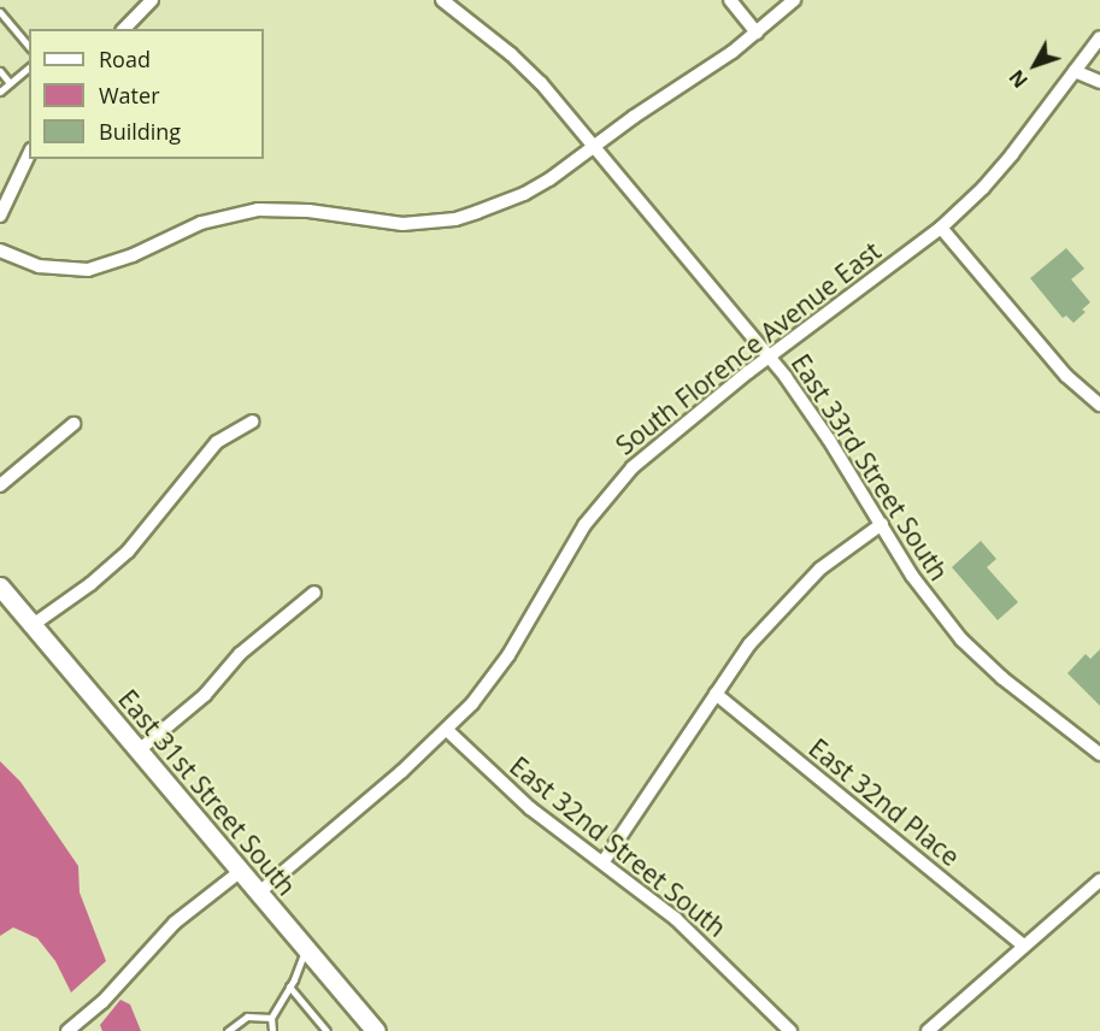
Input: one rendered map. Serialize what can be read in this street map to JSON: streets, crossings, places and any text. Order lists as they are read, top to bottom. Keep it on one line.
{"streets":{"main road":["East 31st Street South"],"street":["South Florence Avenue East","East 33rd Street South","East 32nd Place","East 32nd Street South"]},"crossings":[["South Florence Avenue East","East 33rd Street South"],["South Florence Avenue East","East 31st Street South"],["South Florence Avenue East","East 32nd Street South"]],"legend":["Road","Water","Building"],"north":"bottom left"}
